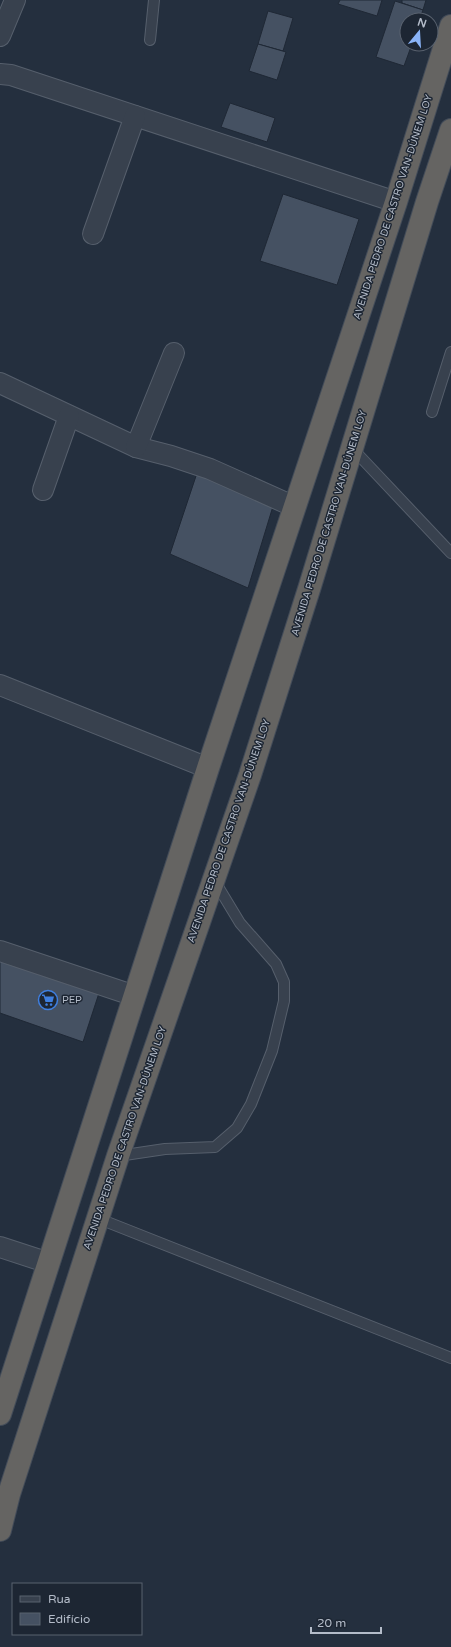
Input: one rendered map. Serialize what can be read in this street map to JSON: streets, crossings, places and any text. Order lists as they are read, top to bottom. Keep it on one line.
{"streets":{"highway":["AVENIDA PEDRO DE CASTRO VAN-DÚNEM LOY"]},"places":{"supermarket":["PEP"]},"legend":["Rua","Edifício"],"scale_bar":"20 m","north":"top"}
